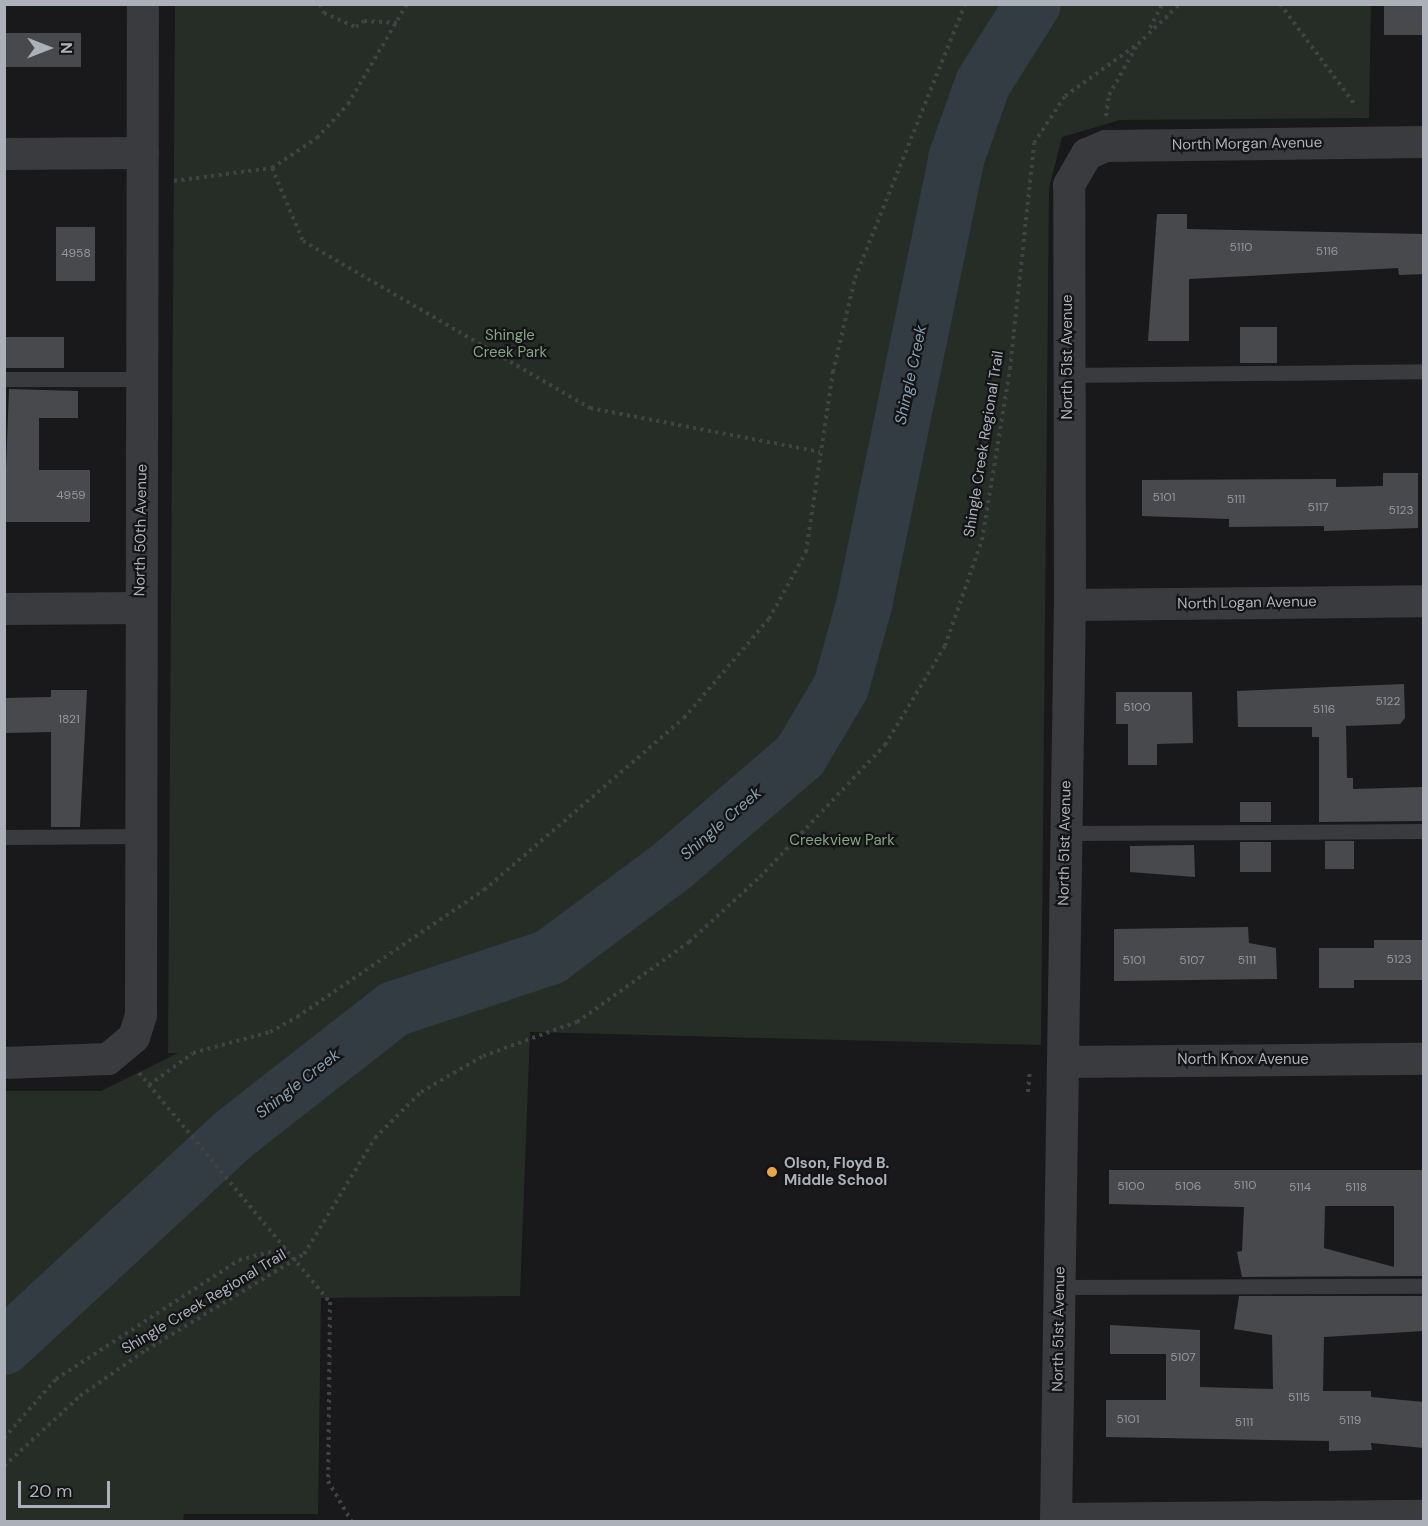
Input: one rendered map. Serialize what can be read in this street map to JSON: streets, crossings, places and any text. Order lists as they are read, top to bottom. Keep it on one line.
{"streets":{"street":["North Morgan Avenue","North 51st Avenue","North 50th Avenue","North Logan Avenue","North Knox Avenue"],"path":["Shingle Creek Regional Trail"]},"crossings":[["North Morgan Avenue","North 51st Avenue"],["North 51st Avenue","North Logan Avenue"],["North 51st Avenue","North Knox Avenue"]],"water":["Shingle Creek"],"parks":["Shingle Creek Park","Creekview Park"],"places":["Olson, Floyd B. Middle School"],"house_numbers":["5110","5116","4958","4959","5101","5111","5117","5123","5122","5100","5116","1821","5123","5101","5107","5111","5110","5100","5106","5114","5118","5107","5115","5101","5119","5111"],"scale_bar":"20 m","north":"right"}
